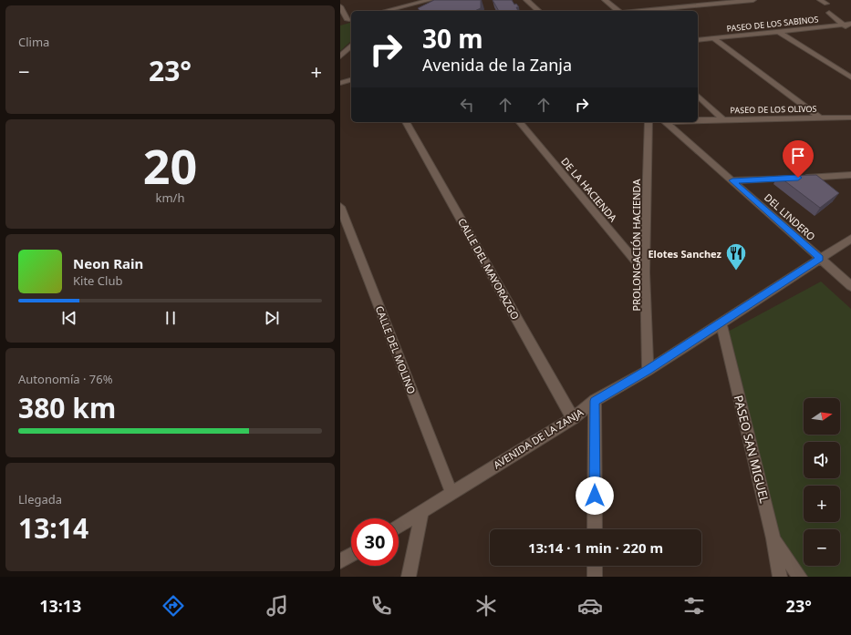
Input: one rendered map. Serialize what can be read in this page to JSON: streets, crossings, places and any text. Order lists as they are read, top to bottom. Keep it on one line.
{"streets":{"street":["PASEO DE LOS SABINOS","PASEO DE LOS OLIVOS","DE LA HACIENDA","DEL LINDERO","PROLONGACIÓN HACIENDA","CALLE DEL MAYORAZGO","CALLE DEL MOLINO","AVENIDA DE LA ZANJA","PASEO SAN MIGUEL"]},"crossings":[["DE LA HACIENDA","PROLONGACIÓN HACIENDA"],["DEL LINDERO","AVENIDA DE LA ZANJA"],["PROLONGACIÓN HACIENDA","AVENIDA DE LA ZANJA"],["CALLE DEL MAYORAZGO","AVENIDA DE LA ZANJA"],["CALLE DEL MOLINO","AVENIDA DE LA ZANJA"],["AVENIDA DE LA ZANJA","PASEO SAN MIGUEL"]],"places":{"restaurant":["Elotes Sanchez"]},"north":"right","page":{"tile":["Clima",["20","km/h"],["Autonomía · 76%","380 km"],["Llegada","13:14"]],"turn":["30 m","Avenida de la Zanja"],"heat":["−","23°","+"],"song":["Neon Rain","Kite Club"],"map_buttons":["+","−"],"limit":"30","trip":"13:14 · 1 min · 220 m","tabs":["13:13","23°"]}}
